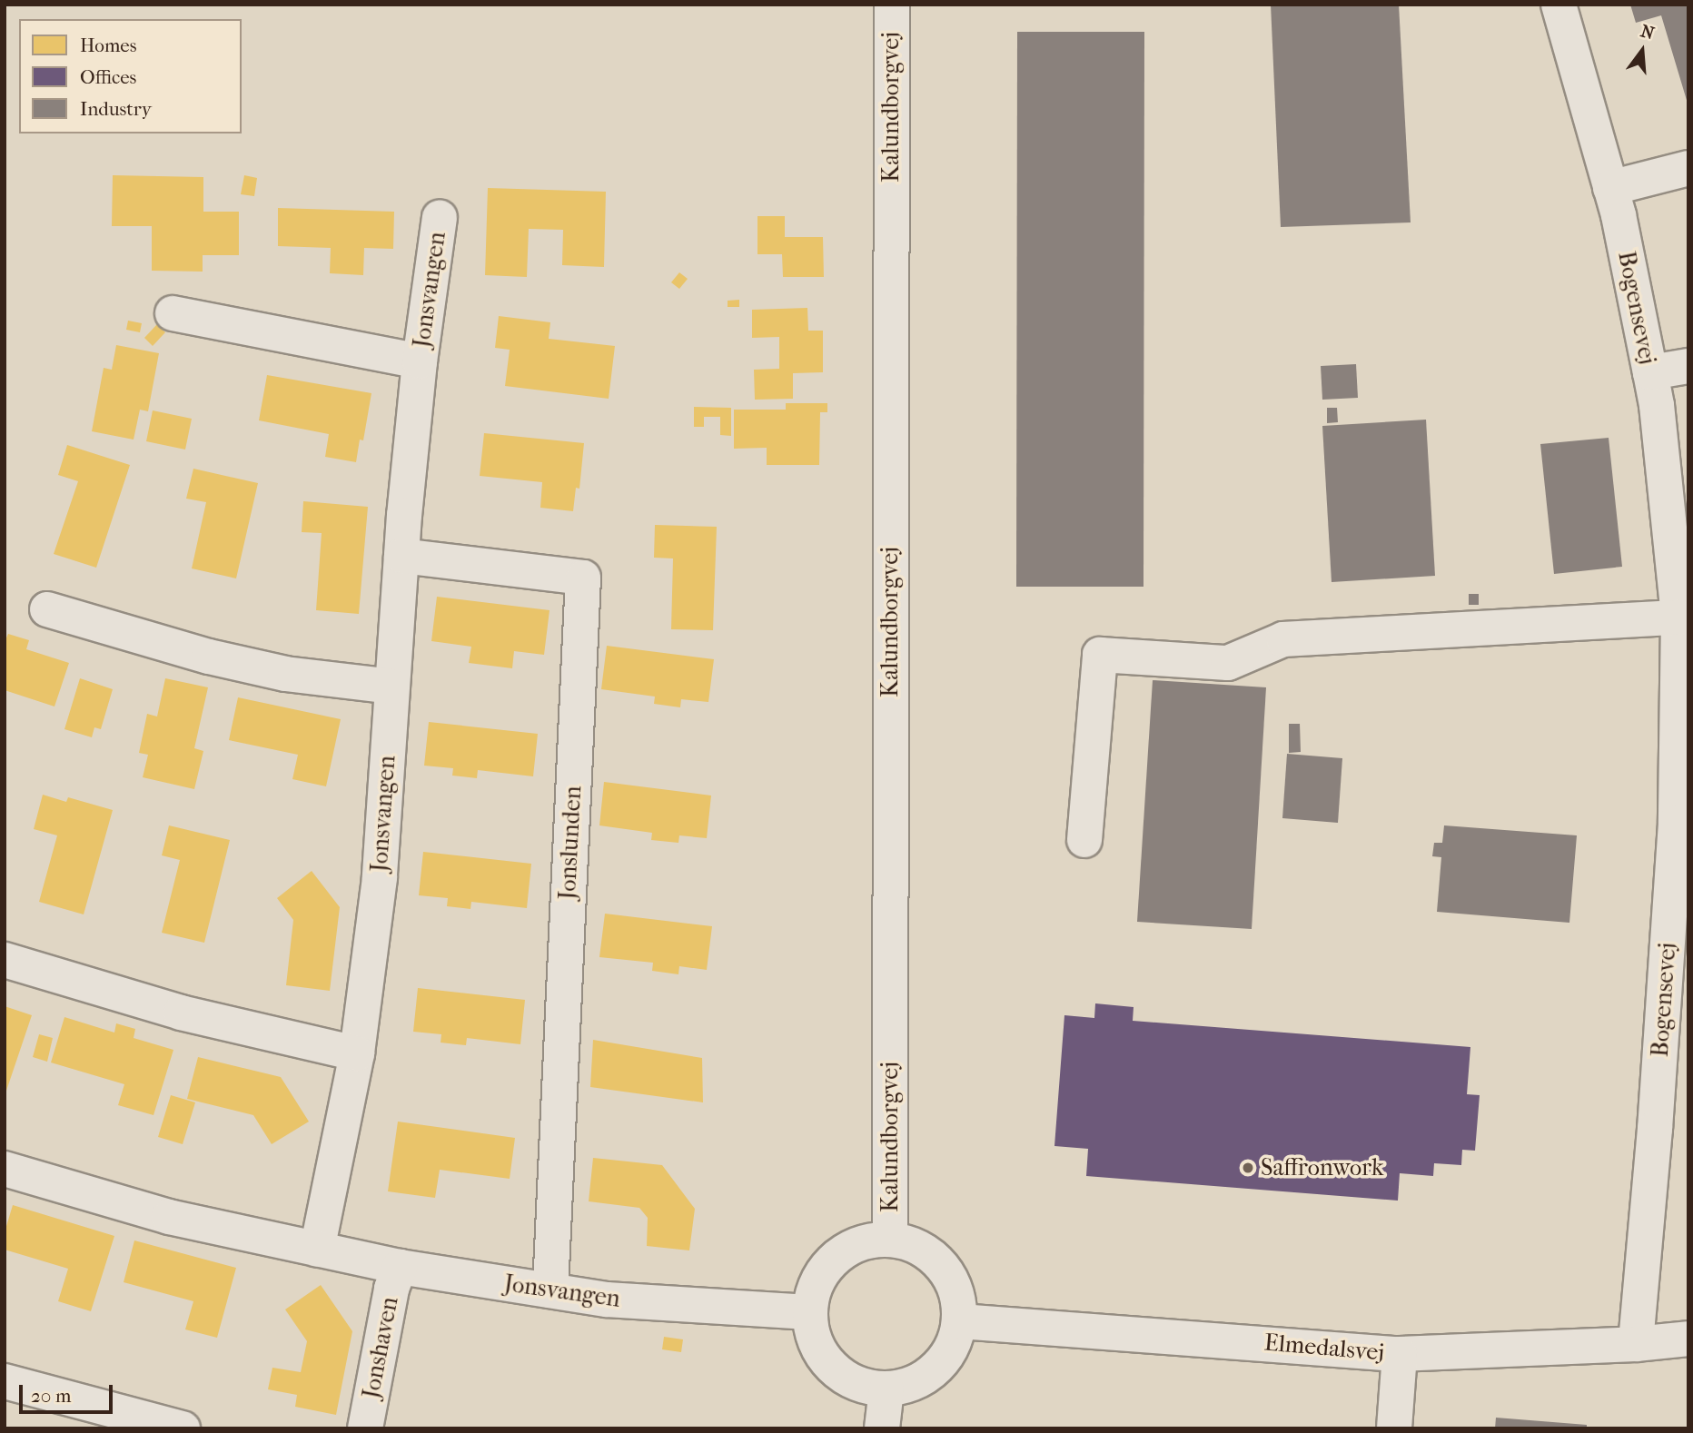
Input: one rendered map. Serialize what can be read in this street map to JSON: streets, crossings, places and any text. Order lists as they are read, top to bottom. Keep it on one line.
{"streets":{"street":["Kalundborgvej","Jonsvangen","Bogensevej","Jonslunden","Jonshaven","Elmedalsvej"]},"crossings":[["Kalundborgvej","Jonsvangen"],["Kalundborgvej","Elmedalsvej"],["Jonsvangen","Jonslunden"],["Jonsvangen","Jonshaven"],["Jonsvangen","Elmedalsvej"],["Bogensevej","Elmedalsvej"]],"places":["Saffronwork"],"legend":["Homes","Offices","Industry"],"scale_bar":"20 m","north":"top"}
